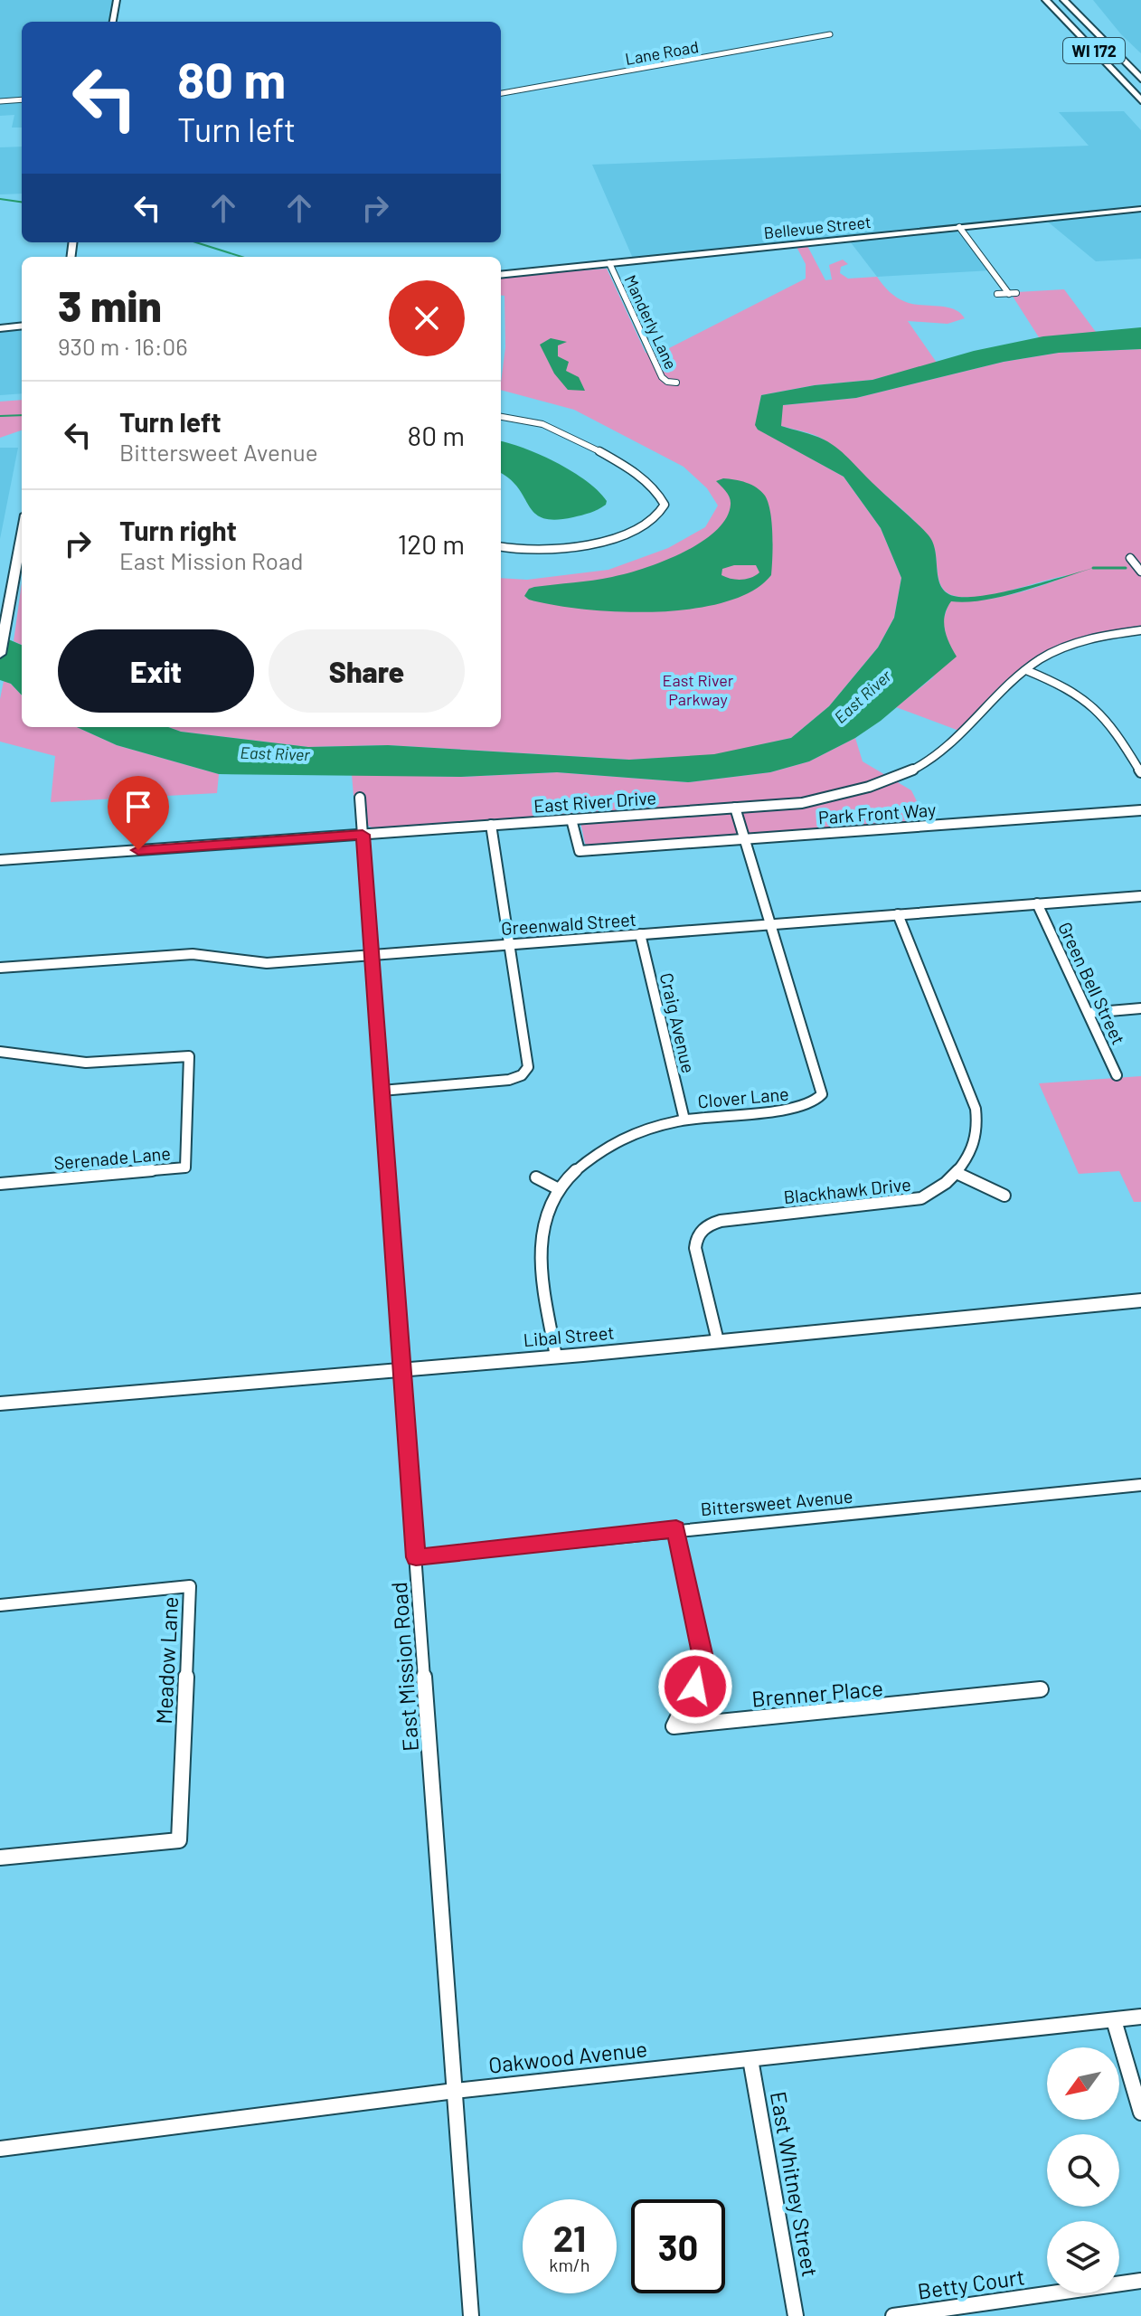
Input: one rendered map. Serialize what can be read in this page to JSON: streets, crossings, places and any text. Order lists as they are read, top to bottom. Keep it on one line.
{"streets":{"highway":["WI 172"],"street":["Lane Road","Bellevue Street","Manderly Lane","East River Drive","Park Front Way","Greenwald Street","Green Bell Street","Craig Avenue","Clover Lane","Serenade Lane","Blackhawk Drive","Libal Street","Bittersweet Avenue","Meadow Lane","East Mission Road","Brenner Place","Oakwood Avenue","East Whitney Street","Betty Court"]},"crossings":[["Bellevue Street","Manderly Lane"],["East River Drive","Park Front Way"],["East River Drive","Clover Lane"],["East River Drive","East Mission Road"],["Park Front Way","Clover Lane"],["Greenwald Street","Green Bell Street"],["Greenwald Street","Craig Avenue"],["Greenwald Street","Clover Lane"],["Greenwald Street","Blackhawk Drive"],["Greenwald Street","East Mission Road"],["Craig Avenue","Clover Lane"],["Clover Lane","Libal Street"],["Blackhawk Drive","Libal Street"],["Libal Street","East Mission Road"],["Bittersweet Avenue","East Mission Road"],["Bittersweet Avenue","Brenner Place"],["East Mission Road","Oakwood Avenue"],["Oakwood Avenue","East Whitney Street"]],"water":["East River"],"parks":["East River Parkway"],"north":"bottom left","page":{"turn":["80 m","Turn left"],"heading":["3 min","930 m · 16:06"],"list":[{"name":"Turn left","note":"Bittersweet Avenue","value":"80 m"},{"name":"Turn right","note":"East Mission Road","value":"120 m"}],"buttons":["Exit","Share"],"speed":"21 km/h","limit":"30"}}
